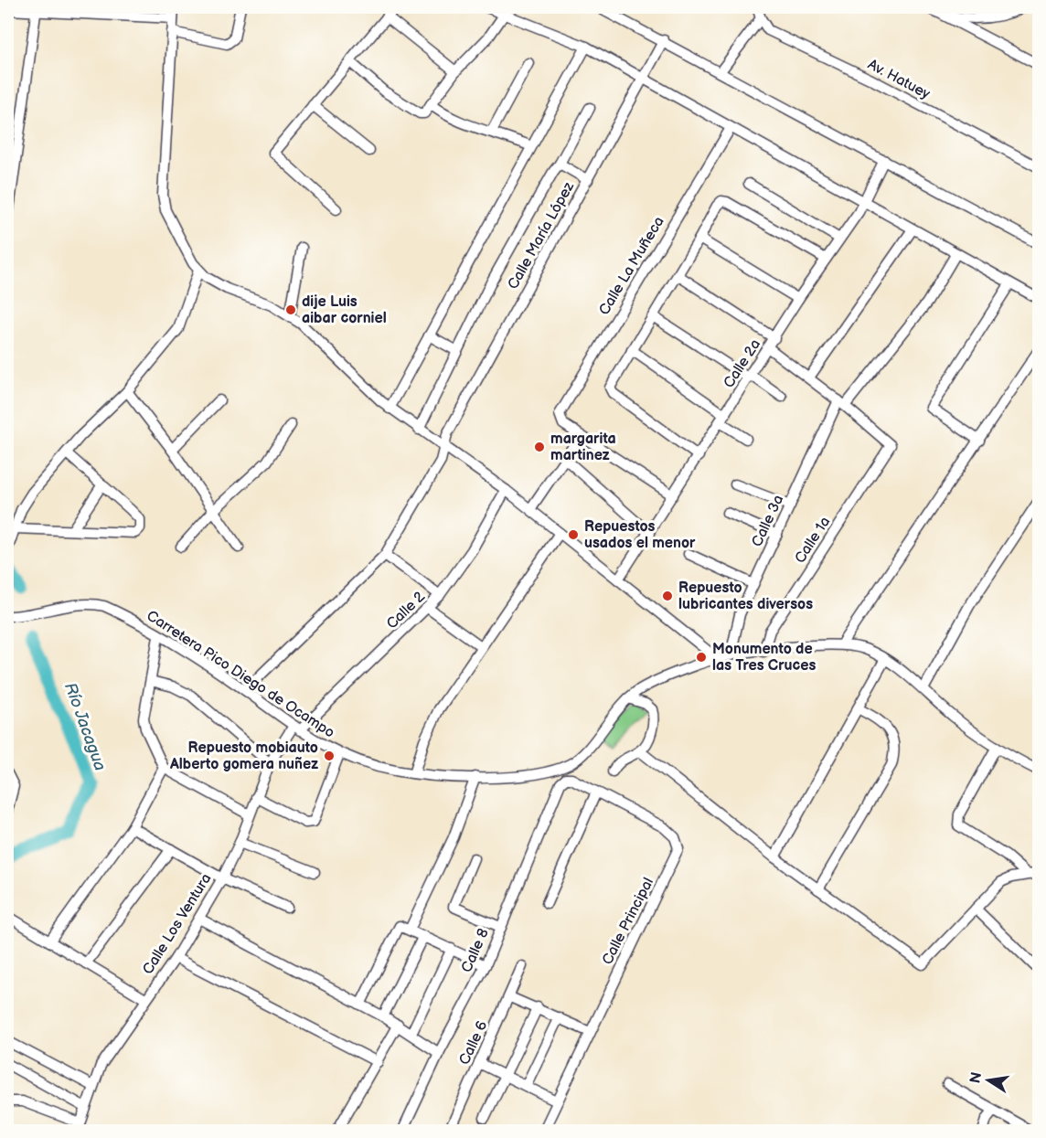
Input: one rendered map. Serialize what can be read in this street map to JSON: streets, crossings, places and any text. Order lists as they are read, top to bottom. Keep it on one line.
{"streets":{"street":["Av. Hatuey","Calle María López","Calle La Muñeca","Calle 2a","Calle 3a","Calle 1a","Calle 2","Carretera Pico Diego de Ocampo","Calle Principal","Calle Los Ventura","Calle 8","Calle 6"]},"crossings":[["Calle María López","Carretera Pico Diego de Ocampo"],["Calle 3a","Calle 1a"],["Calle 3a","Carretera Pico Diego de Ocampo"],["Calle 1a","Carretera Pico Diego de Ocampo"],["Calle 2","Carretera Pico Diego de Ocampo"],["Calle 2","Calle Los Ventura"],["Carretera Pico Diego de Ocampo","Calle Los Ventura"],["Calle Principal","Calle 8"]],"water":["Río Jacagua"],"places":["dije Luis aibar corniel","margarita martinez","Repuestos usados el menor","Repuesto lubricantes diversos","Monumento de las Tres Cruces","Repuesto mobiauto Alberto gomera nuñez"],"north":"left"}
